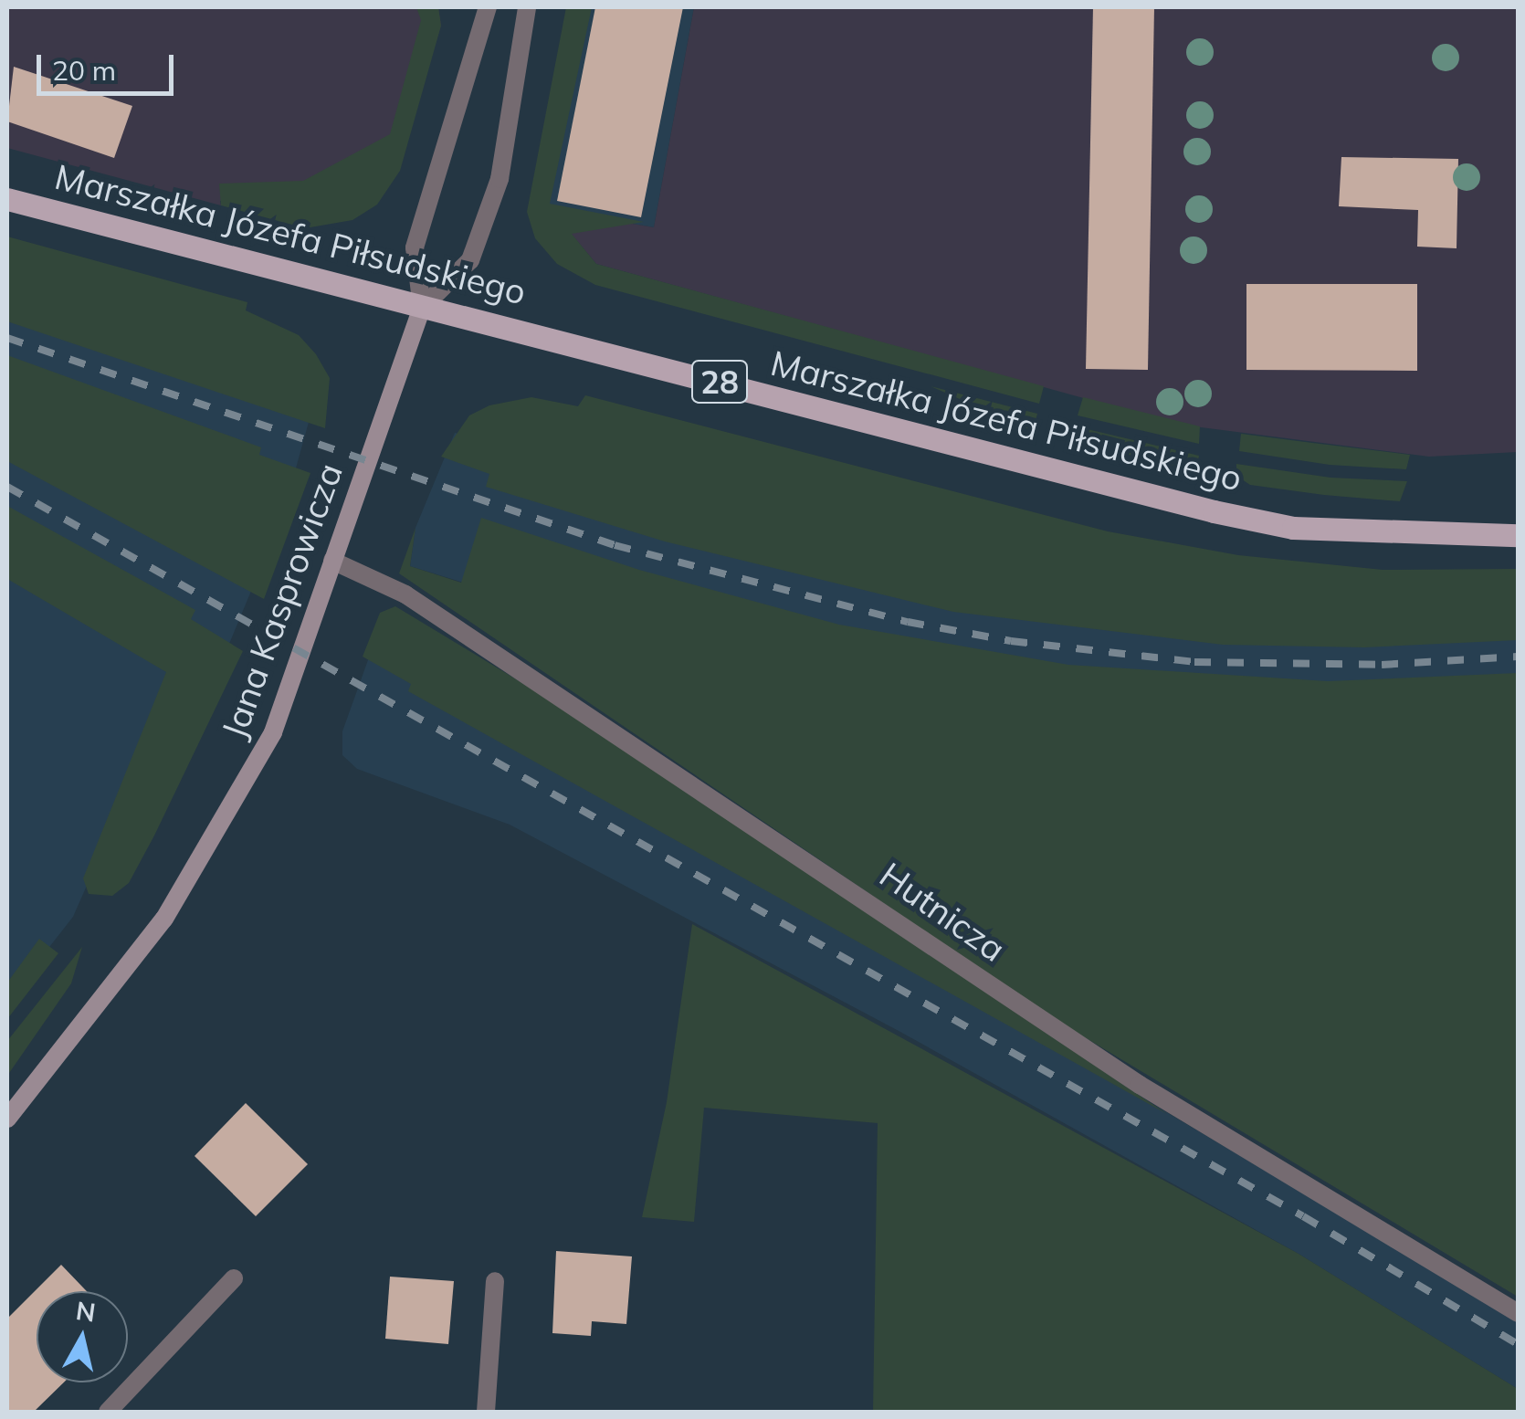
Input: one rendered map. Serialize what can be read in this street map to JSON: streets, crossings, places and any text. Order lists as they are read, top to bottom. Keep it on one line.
{"streets":{"main road":["Marszałka Józefa Piłsudskiego","28","Jana Kasprowicza"],"street":["Hutnicza"]},"crossings":[["Marszałka Józefa Piłsudskiego","Jana Kasprowicza"],["Jana Kasprowicza","Hutnicza"]],"scale_bar":"20 m","north":"top"}
